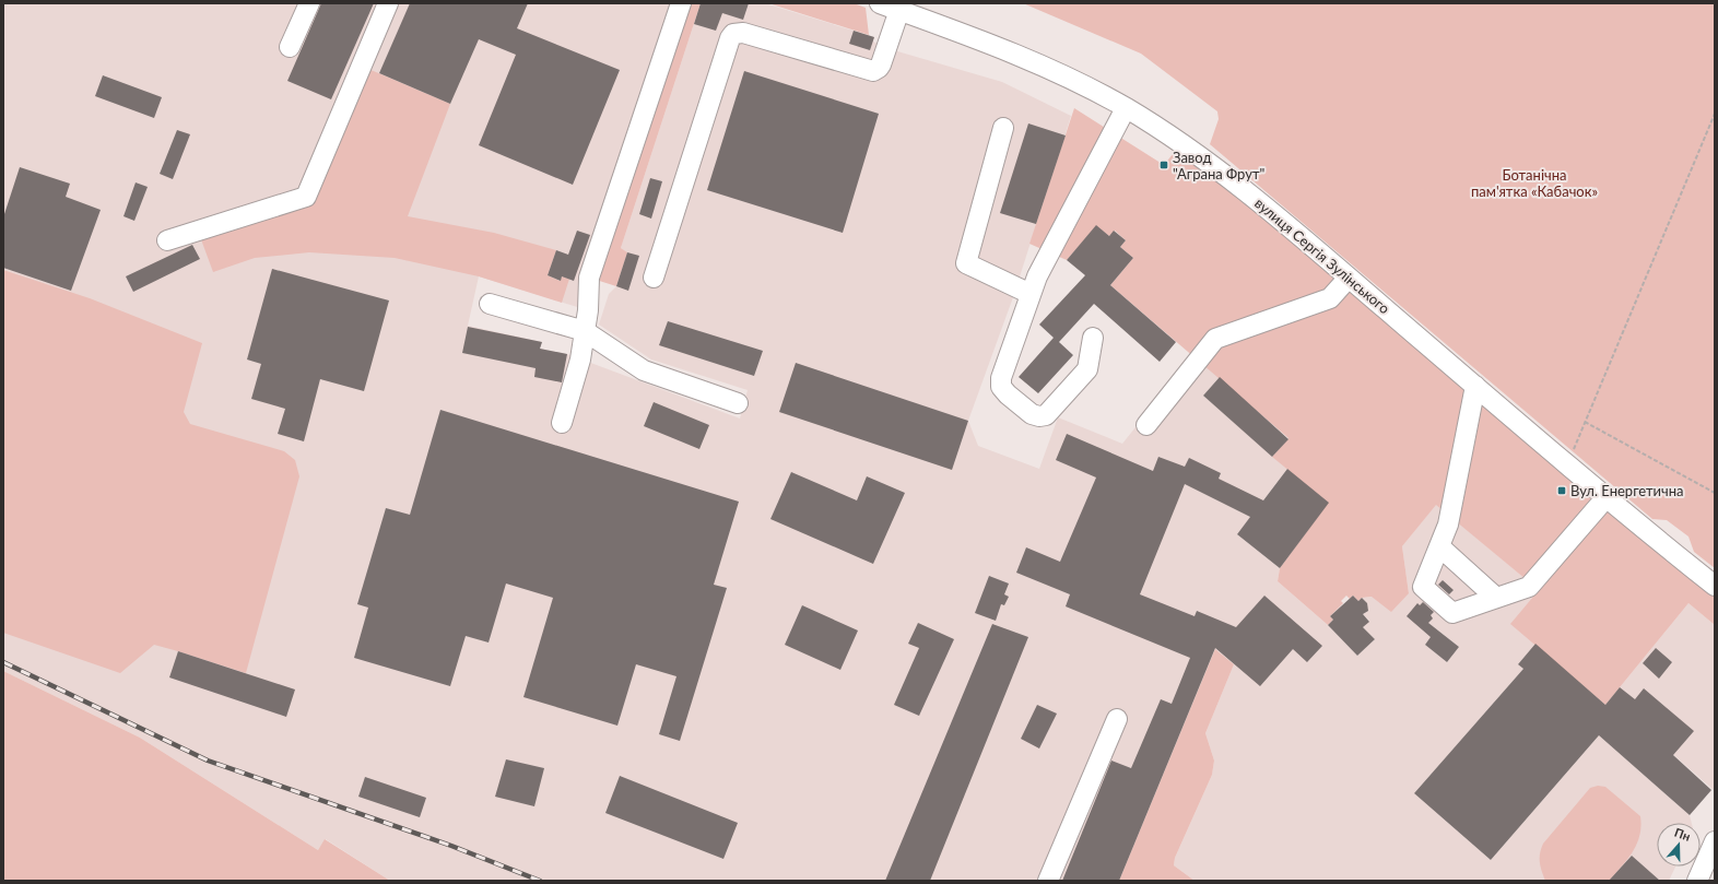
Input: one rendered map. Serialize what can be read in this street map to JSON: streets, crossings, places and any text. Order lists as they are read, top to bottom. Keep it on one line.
{"streets":{"street":["вулиця Сергія Зулінського"]},"parks":["Ботанічна пам'ятка «Кабачок»"],"places":{"transit":["Завод \"Аграна Фрут\"","Вул. Енергетична"]},"north":"top"}
